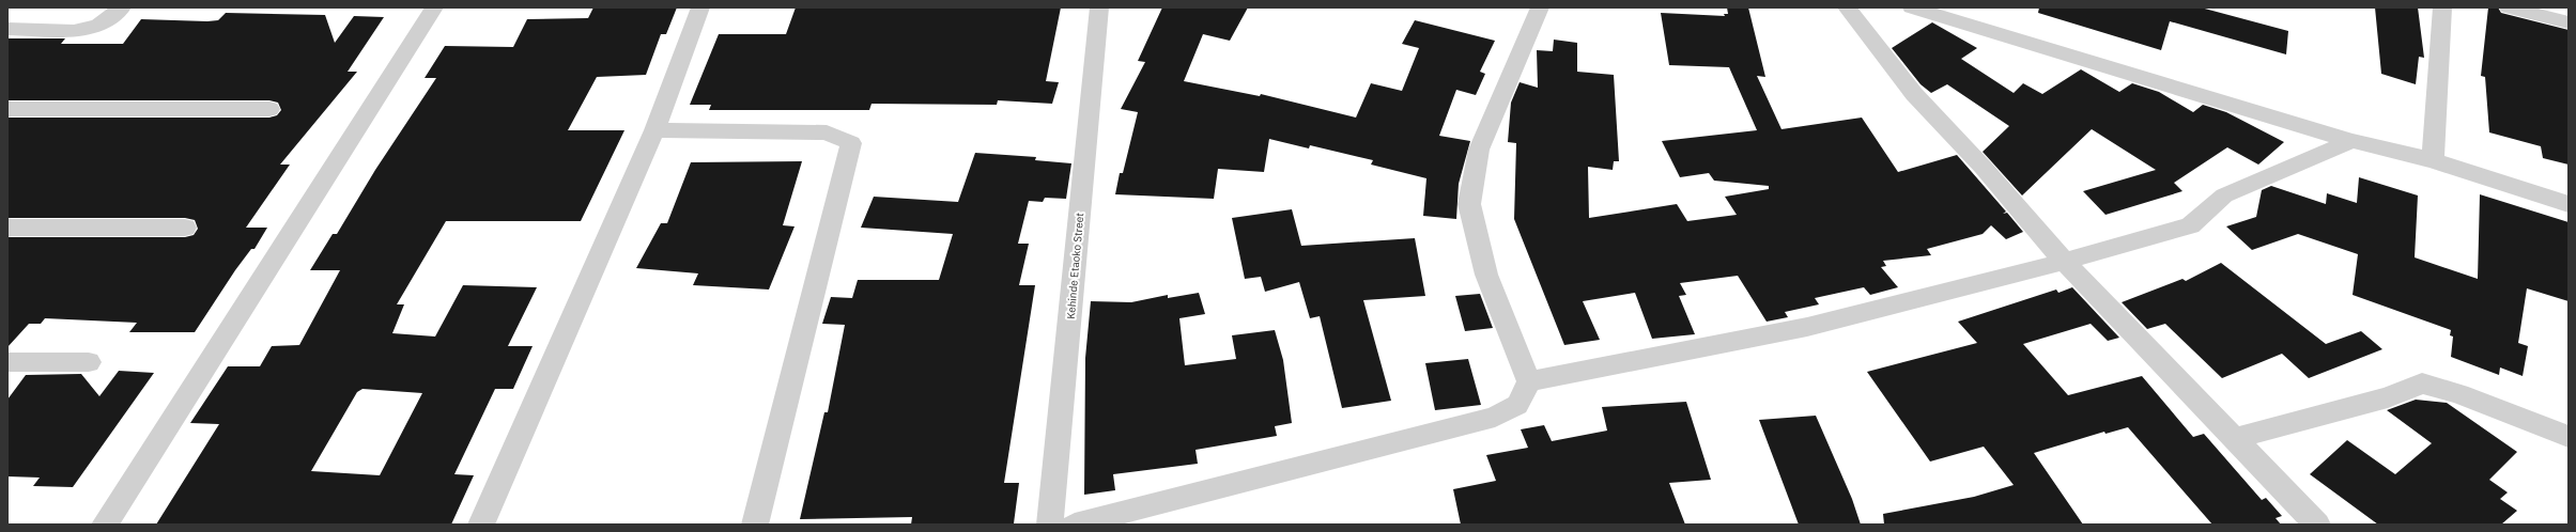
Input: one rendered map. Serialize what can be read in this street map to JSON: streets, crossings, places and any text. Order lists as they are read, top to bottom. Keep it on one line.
{"streets":{"street":["Kehinde Etaoko Street"]}}
